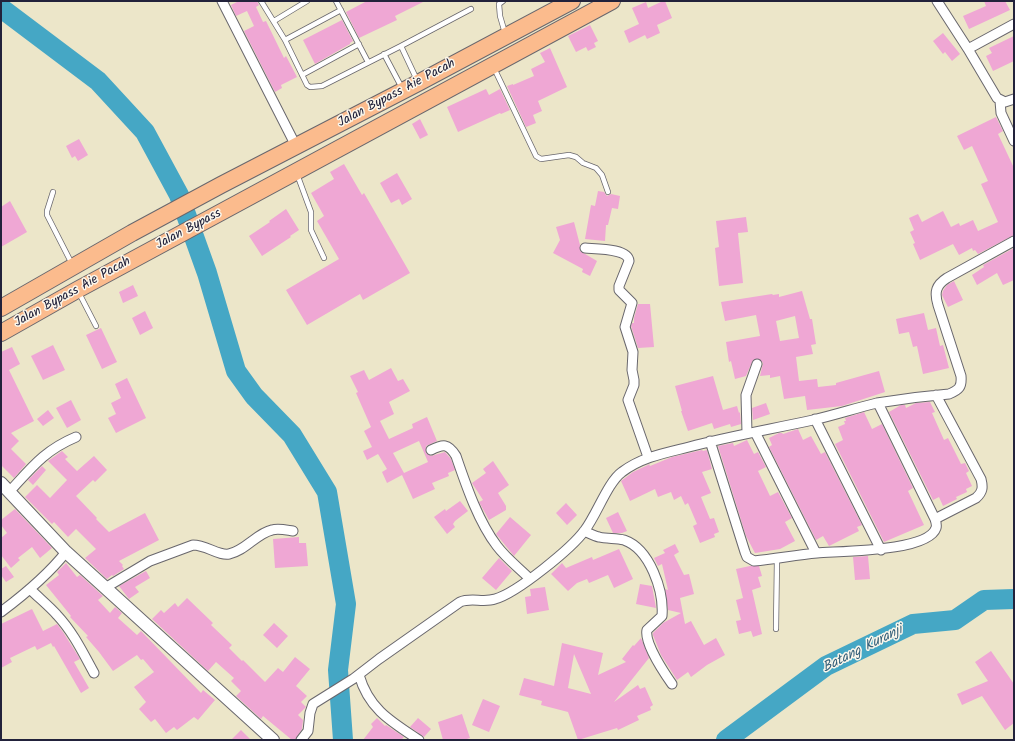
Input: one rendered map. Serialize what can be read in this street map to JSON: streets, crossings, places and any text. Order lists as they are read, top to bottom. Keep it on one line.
{"streets":{"highway":["Jalan Bypass Aie Pacah","Jalan Bypass"]},"crossings":[["Jalan Bypass Aie Pacah","Jalan Bypass"]],"water":["Batang Kuranji"]}
